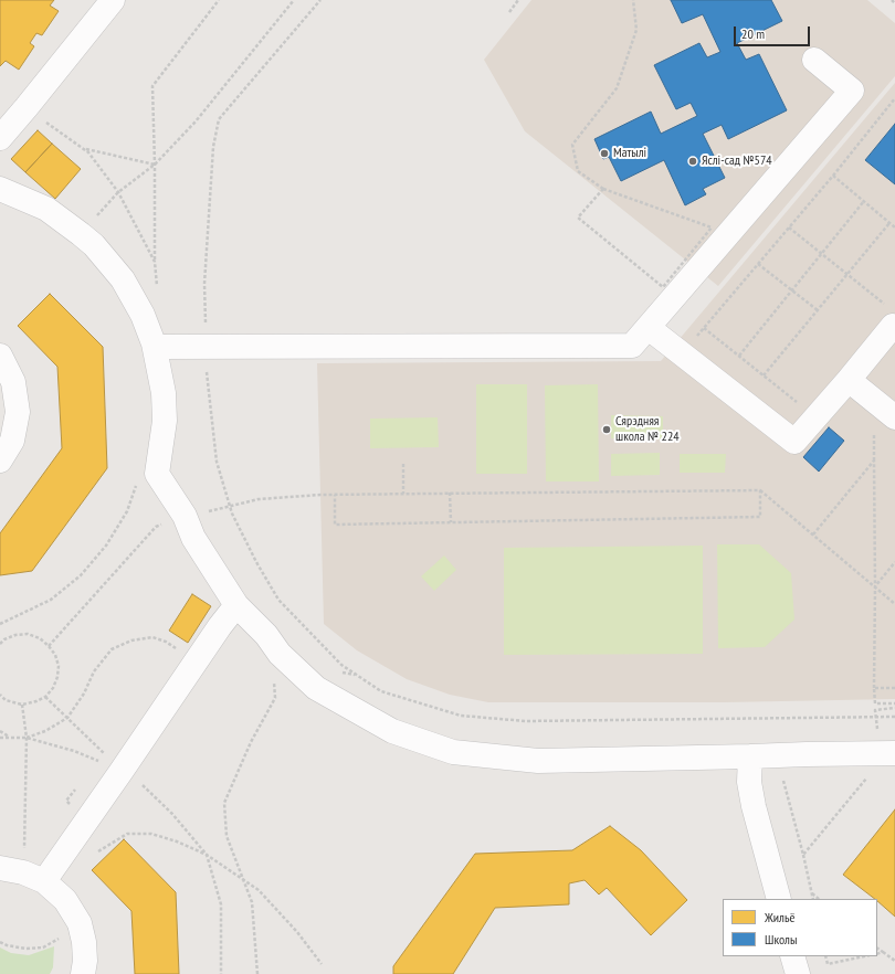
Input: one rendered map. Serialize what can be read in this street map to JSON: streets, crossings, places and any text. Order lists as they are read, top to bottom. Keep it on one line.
{"places":["Матылі","Яслі-сад №574","Сярэдняя школа № 224"],"legend":["Жильё","Школы"],"scale_bar":"20 m"}
